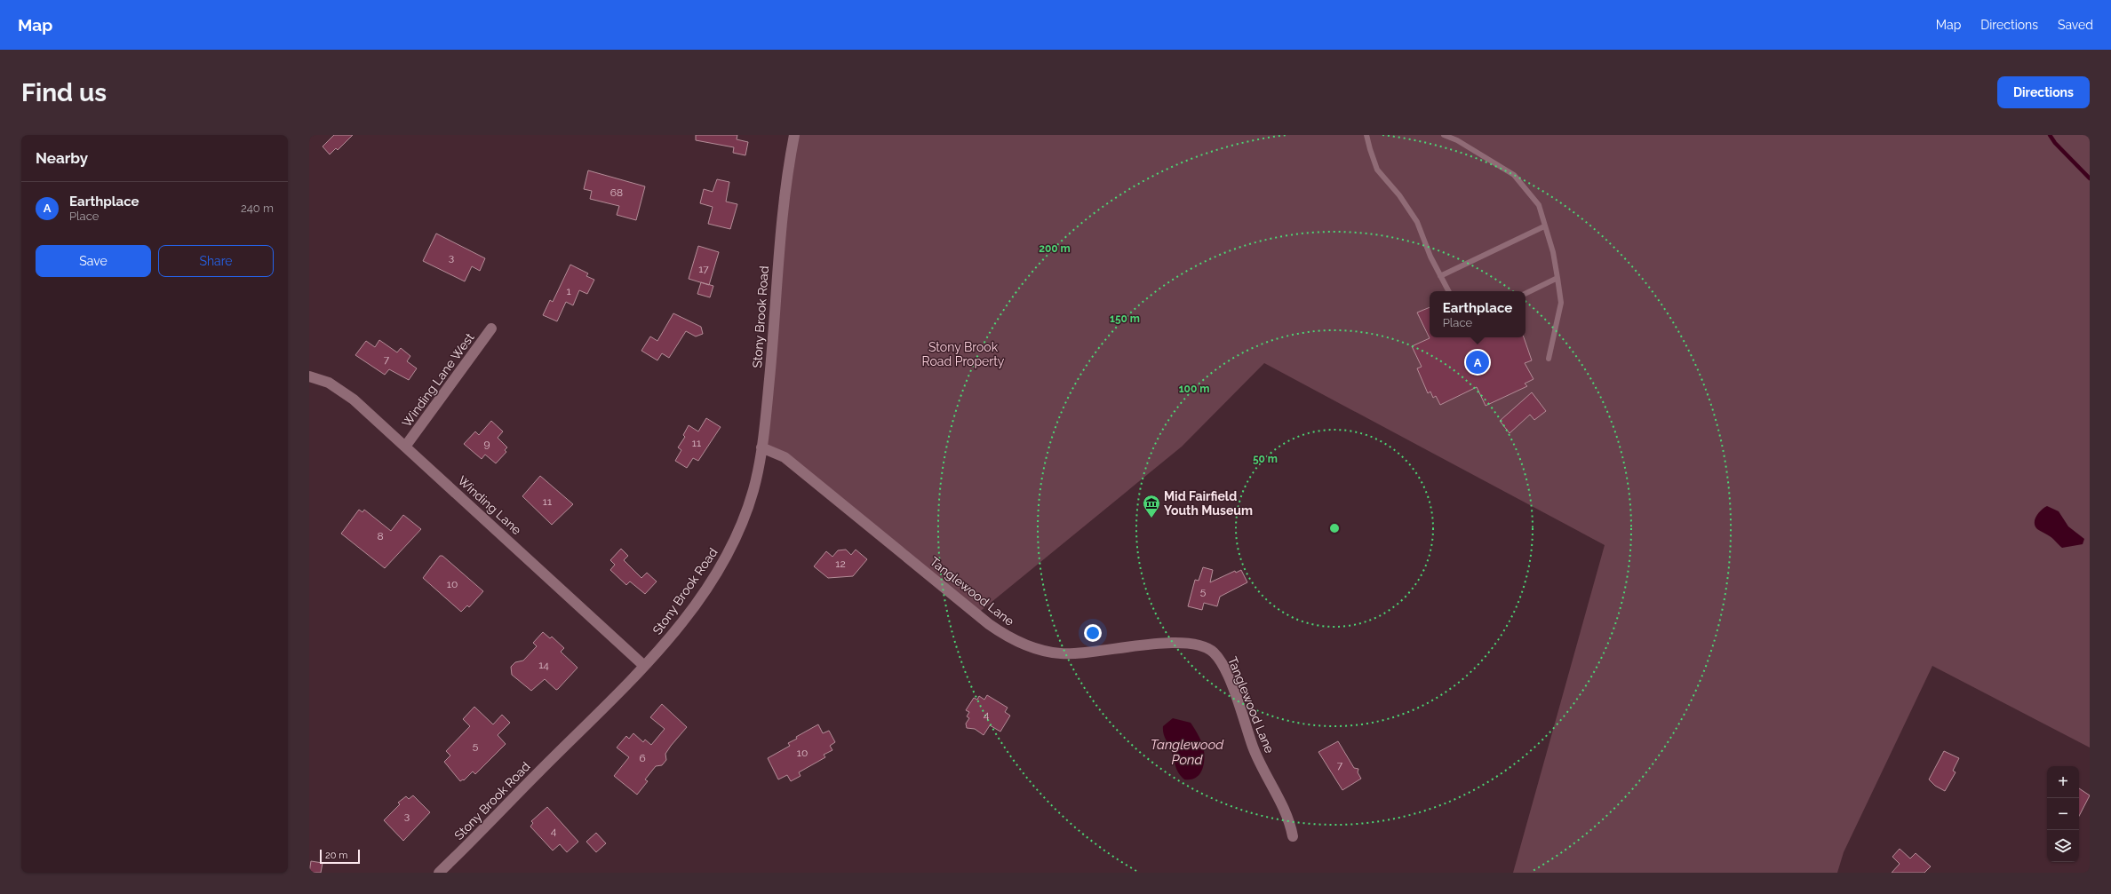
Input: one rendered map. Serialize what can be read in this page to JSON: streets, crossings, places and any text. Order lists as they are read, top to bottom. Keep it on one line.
{"streets":{"street":["Stony Brook Road","Winding Lane West","Winding Lane","Tanglewood Lane"]},"crossings":[["Stony Brook Road","Winding Lane"],["Stony Brook Road","Tanglewood Lane"],["Winding Lane West","Winding Lane"]],"water":["Tanglewood Pond"],"parks":["Stony Brook Road Property"],"places":{"museum":["Mid Fairfield Youth Museum"]},"house_numbers":["68","3","17","1","7","11","9","11","8","12","10","5","14","4","5","10","6","7","3","4"],"scale_bar":"20 m","page":{"header":"Map","nav":["Map","Directions","Saved"],"buttons":["Directions",["Save","Share"]],"title":"Find us","heading":"Nearby","list":[{"mark":"A","name":"Earthplace","note":"Place","value":"240 m"}],"popup":["Earthplace","Place"],"pins":"A","map_buttons":["+","−"],"scale":"20 m"},"rings":["200 m","150 m","100 m","50 m"]}
